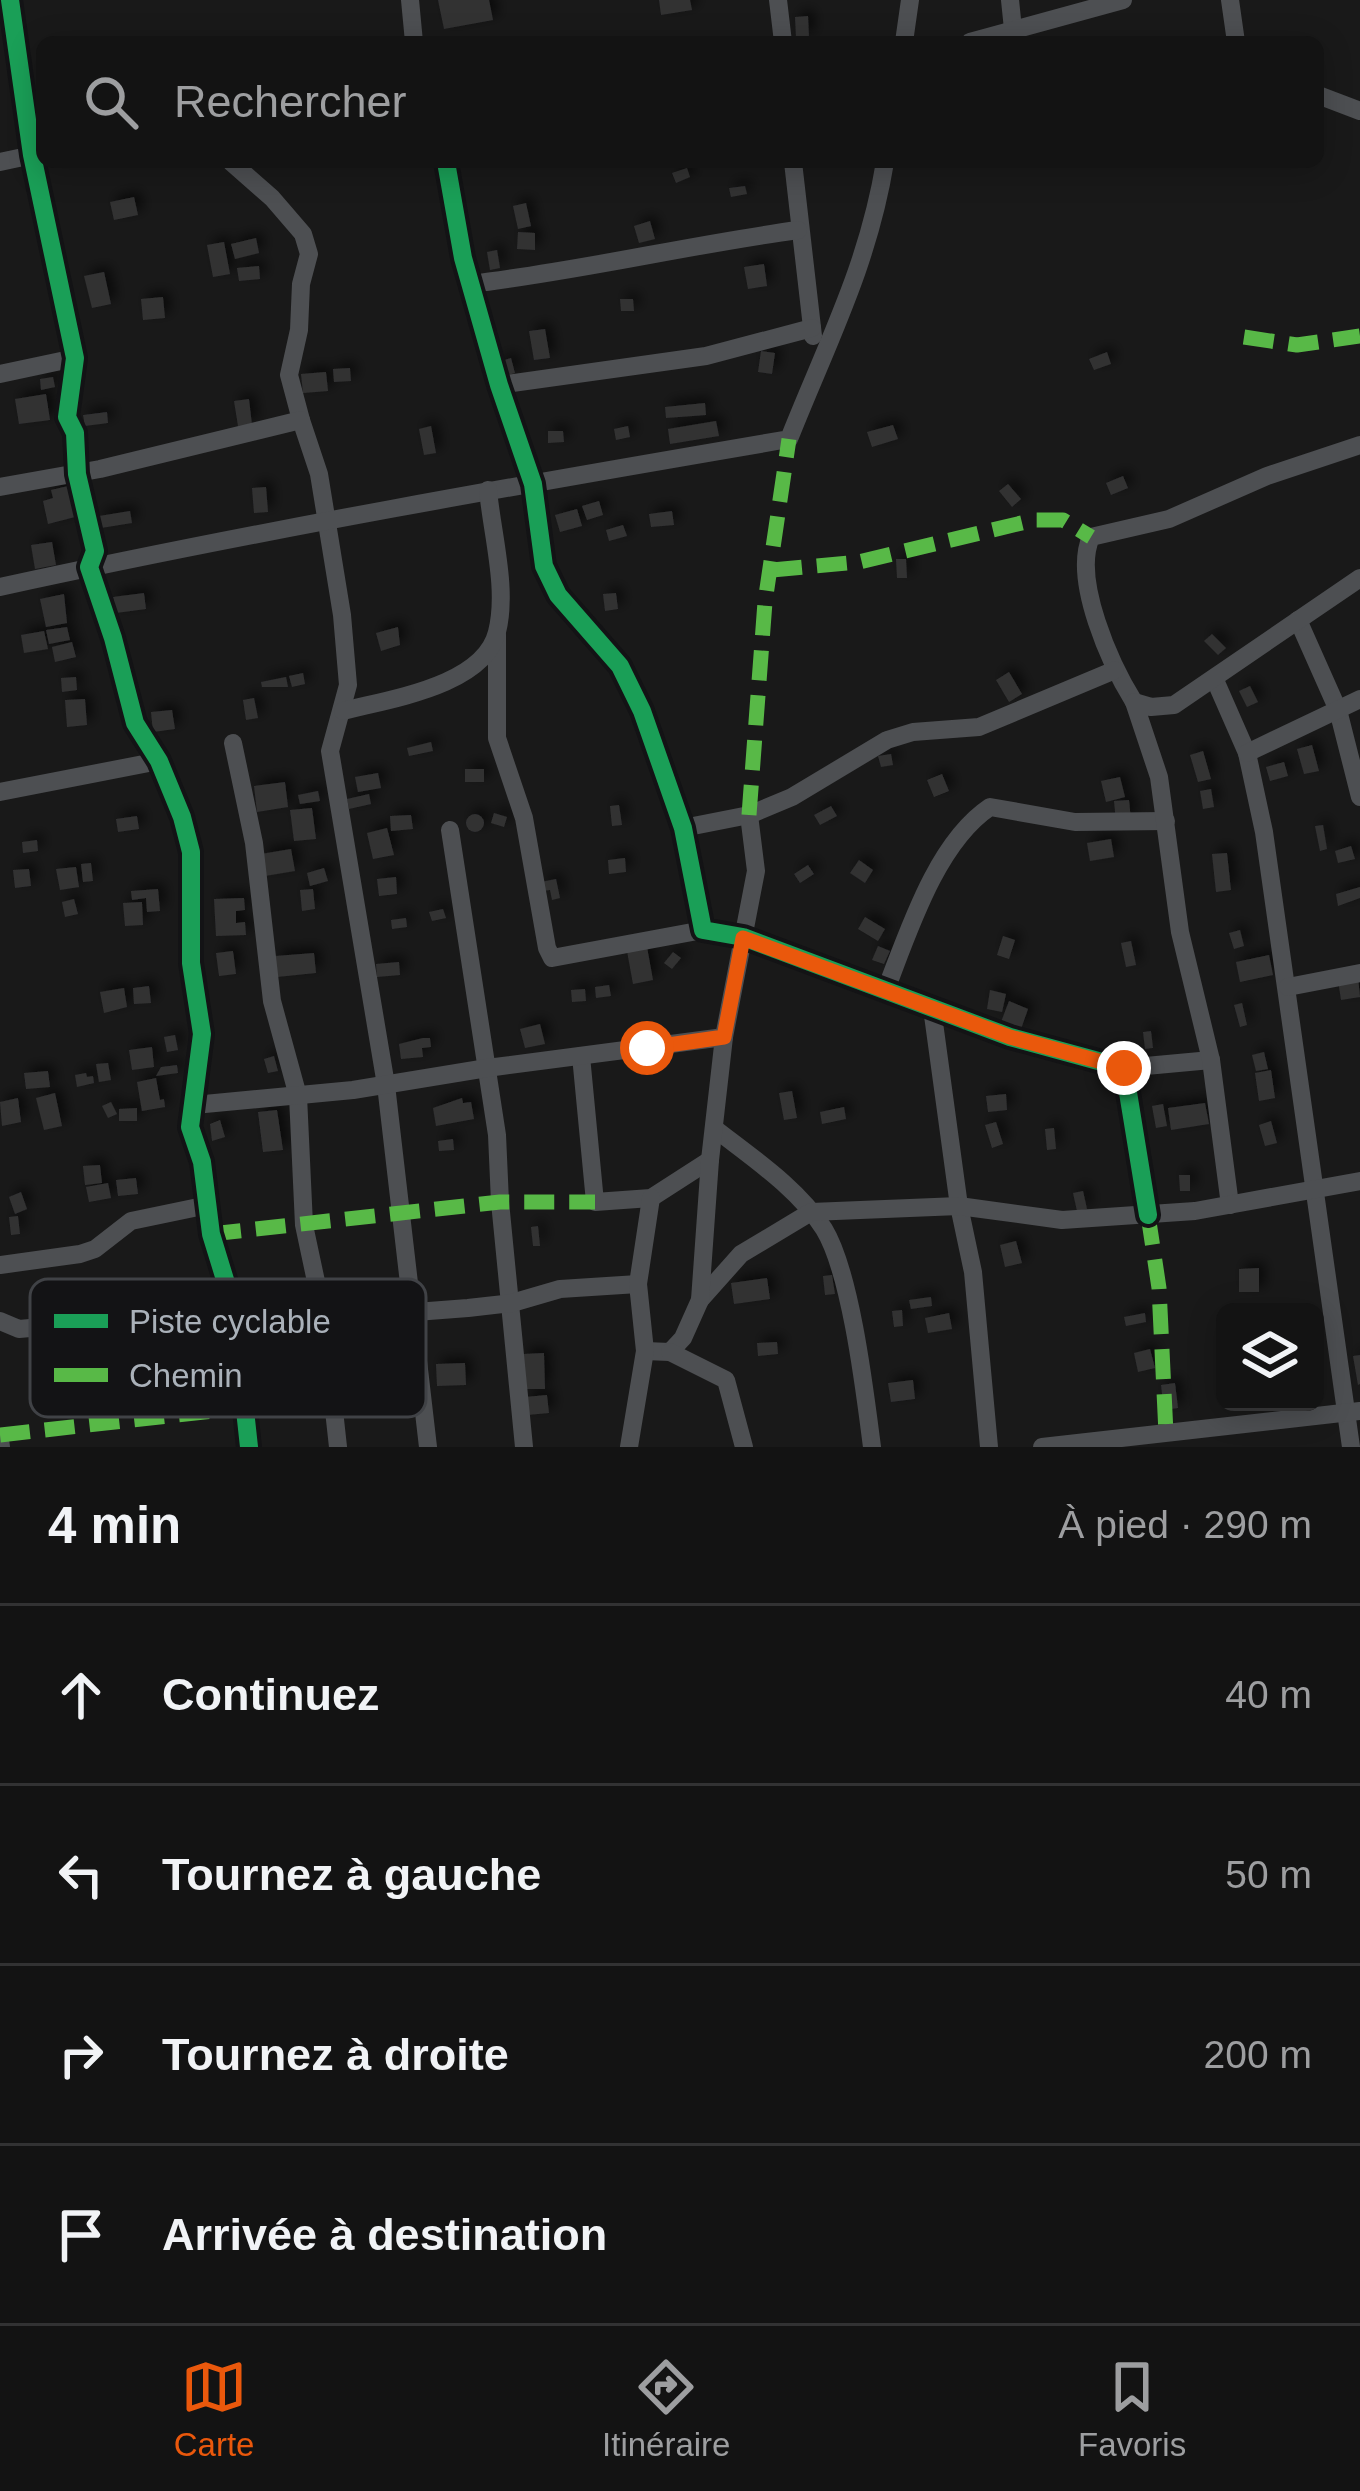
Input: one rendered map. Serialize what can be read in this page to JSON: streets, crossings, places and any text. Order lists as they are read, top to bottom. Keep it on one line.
{"legend":["Piste cyclable","Chemin"],"page":{"search":"Rechercher","heading":["4 min","À pied · 290 m"],"list":[["Continuez","40 m"],["Tournez à gauche","50 m"],["Tournez à droite","200 m"],"Arrivée à destination"],"nav":["Carte","Itinéraire","Favoris"]}}
